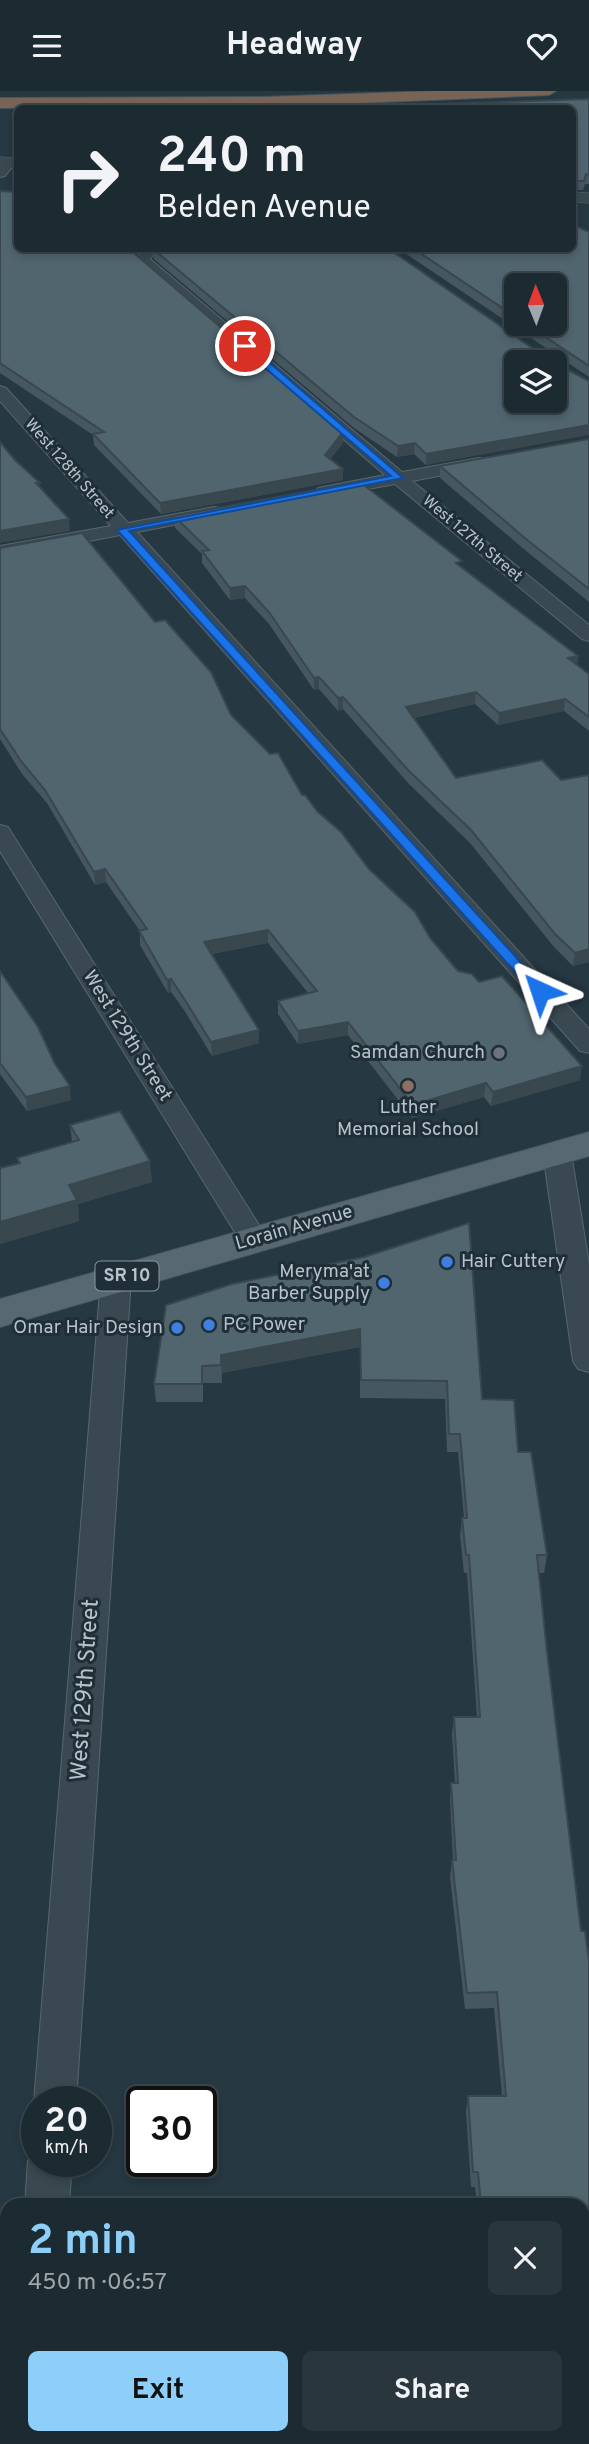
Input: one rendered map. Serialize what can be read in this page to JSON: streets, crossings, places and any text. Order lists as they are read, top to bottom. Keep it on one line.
{"streets":{"main road":["Lorain Avenue","SR 10"],"street":["West 128th Street","West 127th Street","West 129th Street"]},"crossings":[["West 129th Street","Lorain Avenue"]],"places":["Samdan Church","Luther Memorial School","Hair Cuttery","Meryma'at Barber Supply","PC Power","Omar Hair Design"],"north":"top","page":{"header":"Headway","turn":["240 m","Belden Avenue"],"speed":"20 km/h","limit":"30","heading":["2 min","450 m · 06:57"],"buttons":["Exit","Share"]}}
